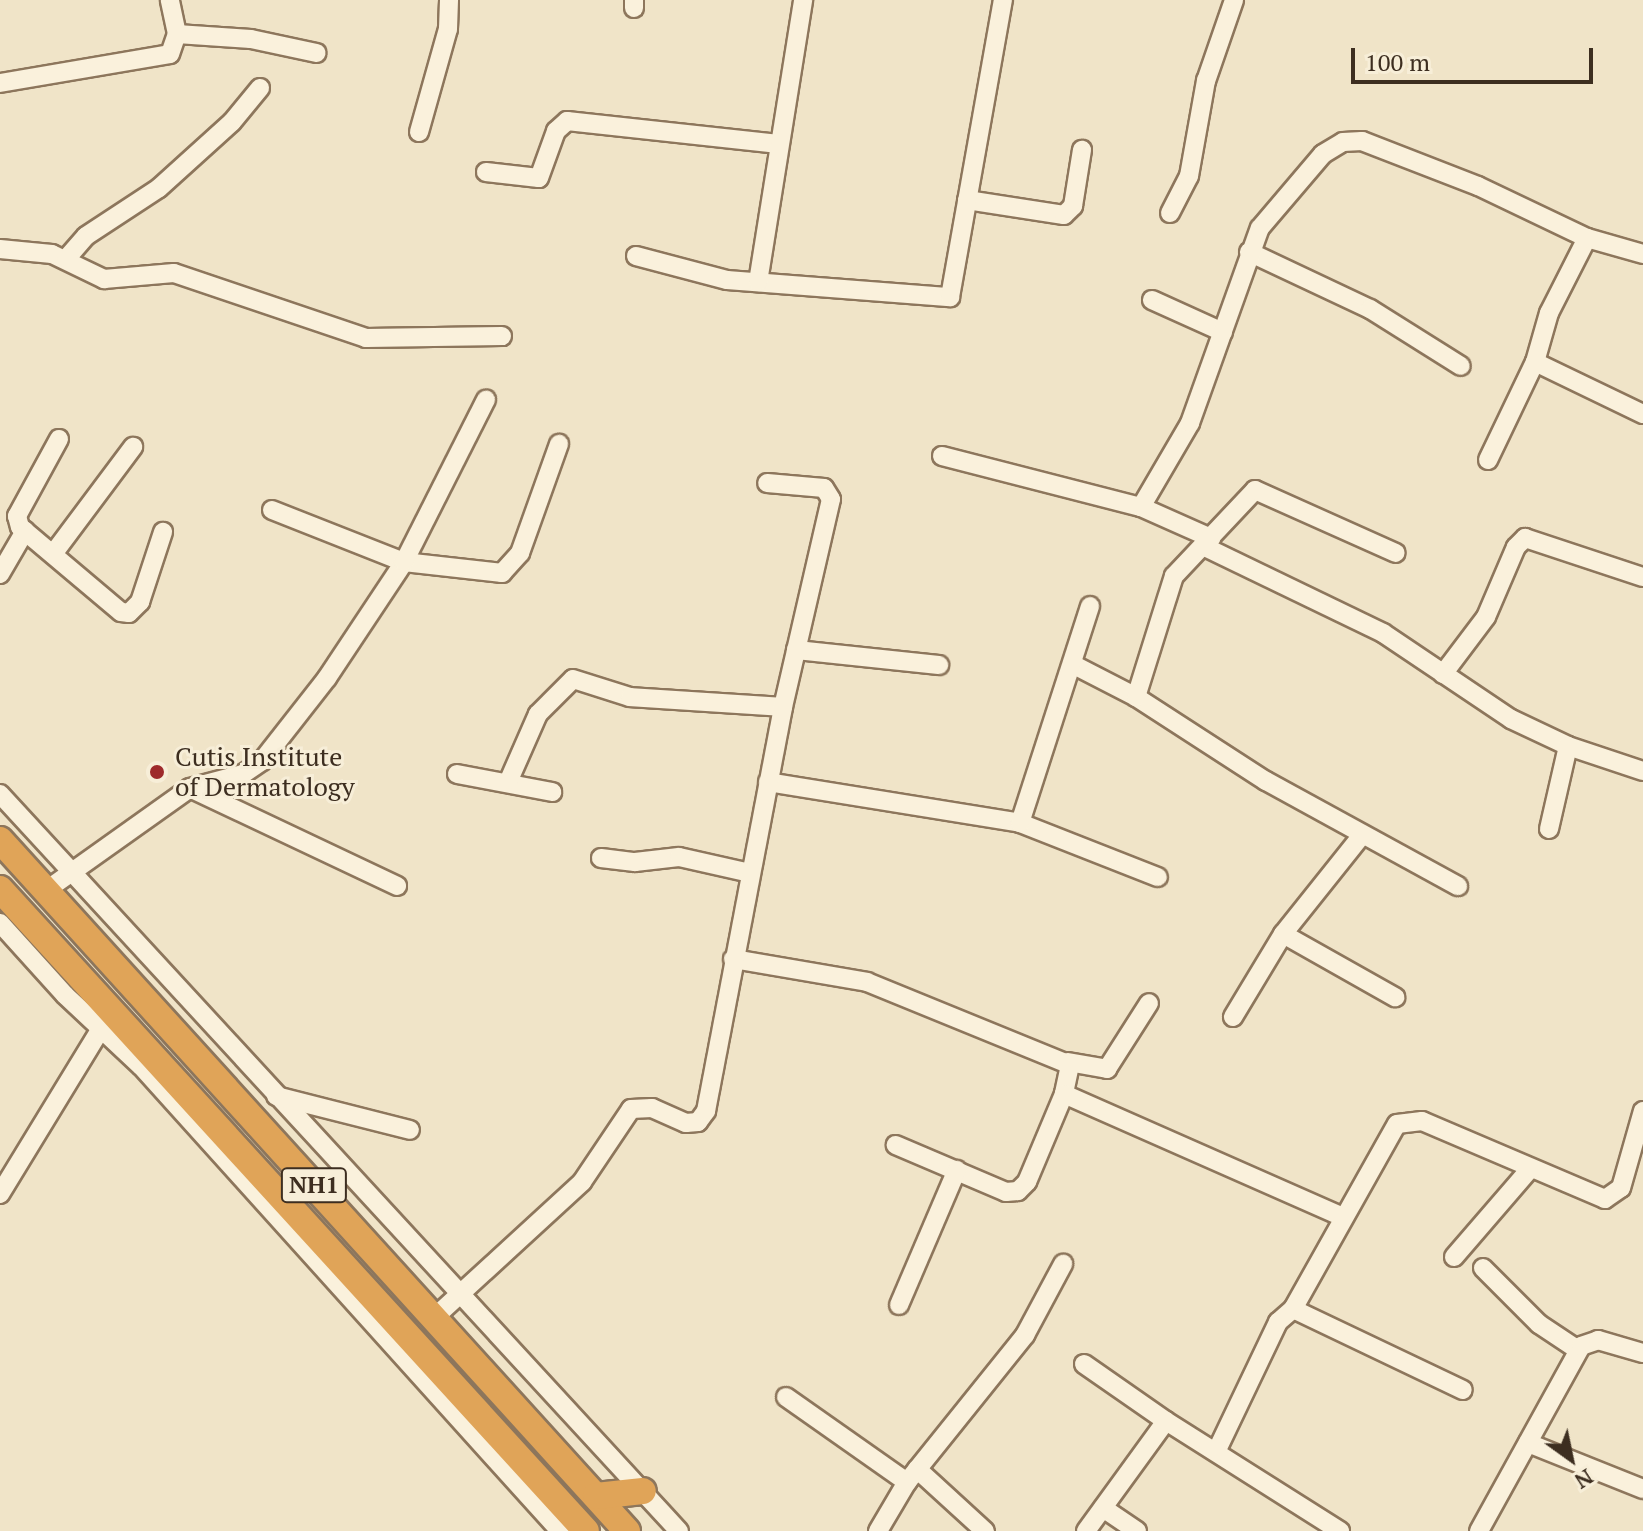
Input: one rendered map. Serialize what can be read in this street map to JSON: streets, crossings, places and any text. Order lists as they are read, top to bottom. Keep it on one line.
{"streets":{"highway":["NH1"]},"places":["Cutis Institute of Dermatology"],"scale_bar":"100 m","north":"bottom right"}
